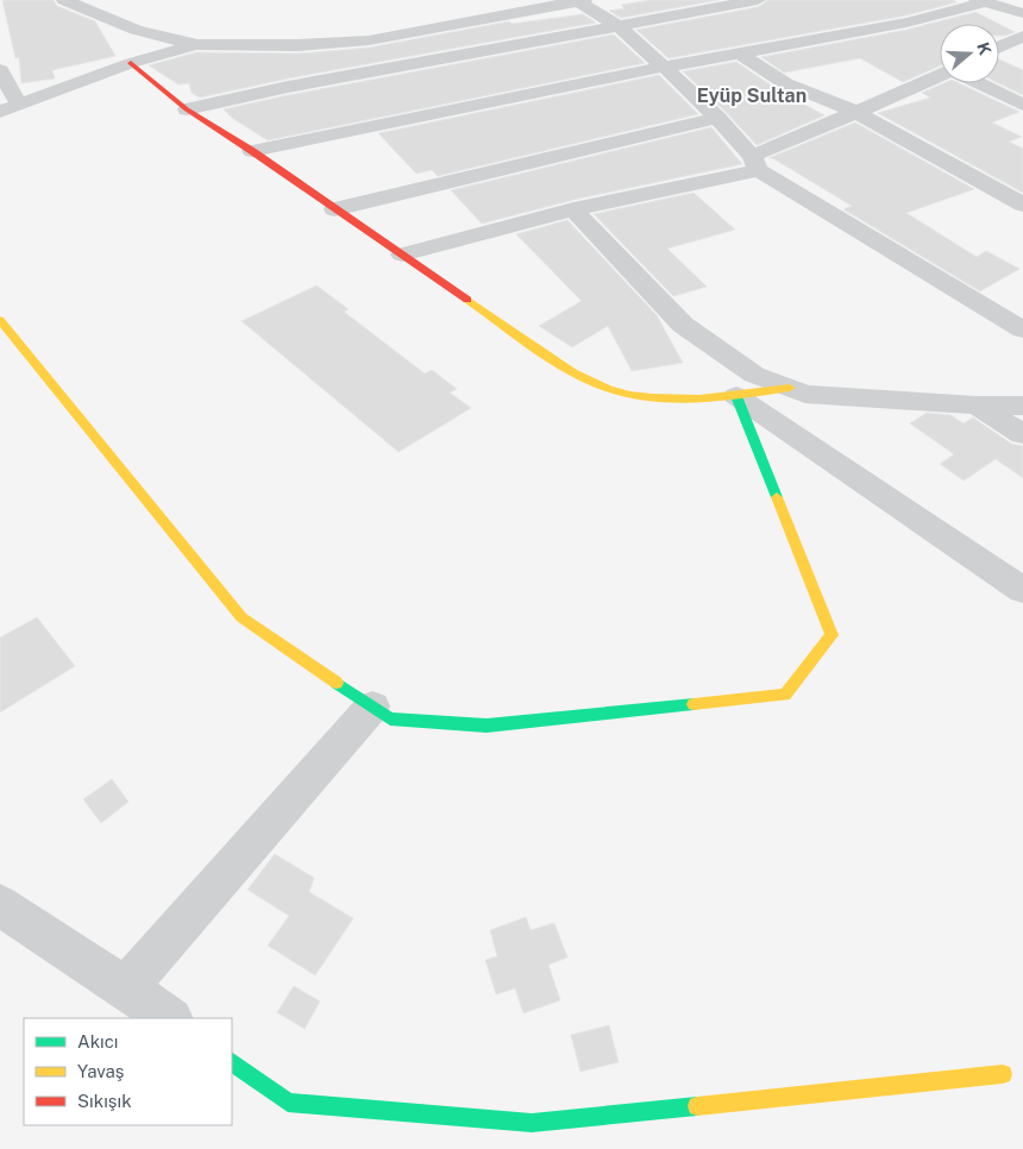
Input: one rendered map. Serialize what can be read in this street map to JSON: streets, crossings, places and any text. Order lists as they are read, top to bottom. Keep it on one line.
{"districts":["Eyüp Sultan"],"legend":["Akıcı","Yavaş","Sıkışık"],"north":"right"}
